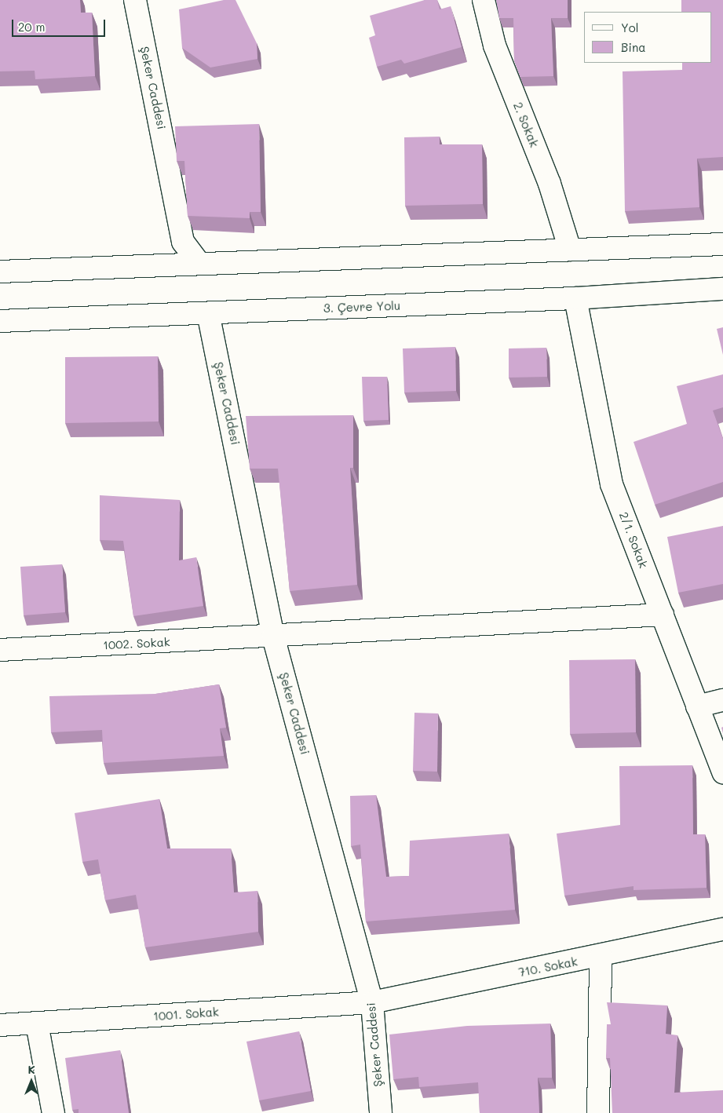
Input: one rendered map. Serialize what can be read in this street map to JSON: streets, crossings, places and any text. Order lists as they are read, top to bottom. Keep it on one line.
{"streets":{"street":["Şeker Caddesi","2. Sokak","3. Çevre Yolu","2/1. Sokak","1002. Sokak","710. Sokak","1001. Sokak"]},"crossings":[["Şeker Caddesi","3. Çevre Yolu"],["Şeker Caddesi","1002. Sokak"],["Şeker Caddesi","710. Sokak"],["Şeker Caddesi","1001. Sokak"],["3. Çevre Yolu","2/1. Sokak"],["2/1. Sokak","1002. Sokak"],["710. Sokak","1001. Sokak"]],"legend":["Yol","Bina"],"scale_bar":"20 m","north":"top"}
